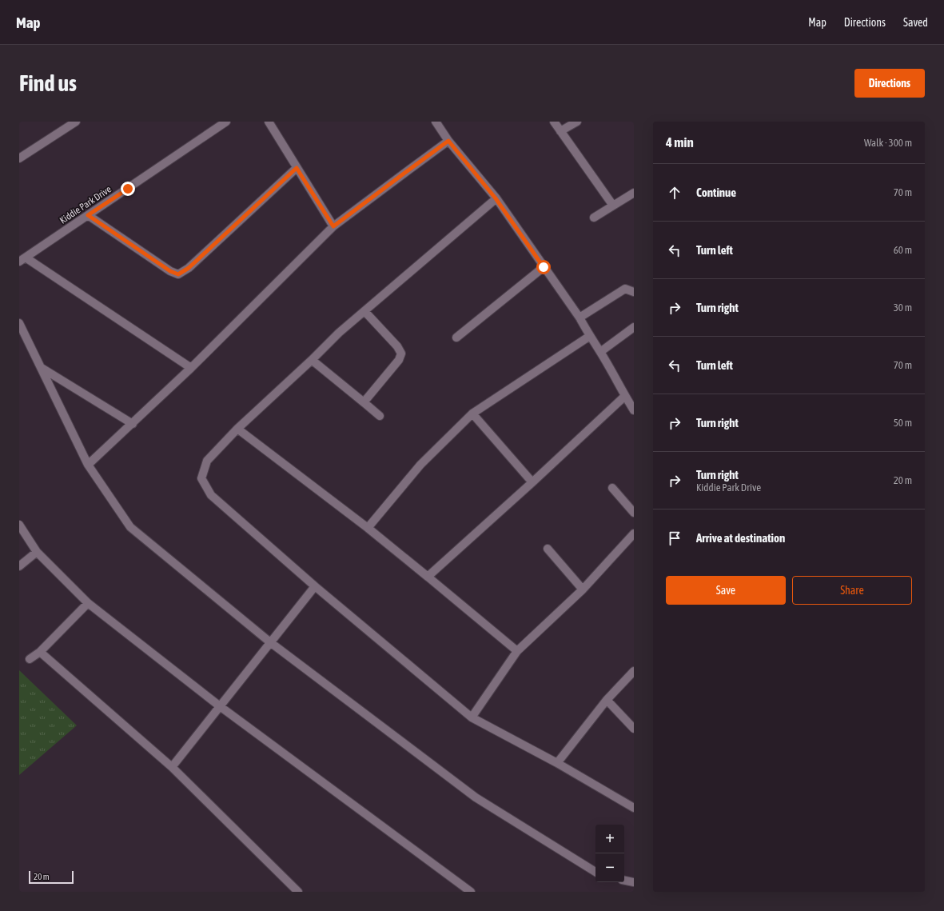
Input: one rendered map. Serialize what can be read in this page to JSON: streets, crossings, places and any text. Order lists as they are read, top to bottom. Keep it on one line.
{"streets":{"street":["Kiddie Park Drive"]},"scale_bar":"20 m","page":{"header":"Map","nav":["Map","Directions","Saved"],"buttons":["Directions",["Save","Share"]],"title":"Find us","heading":["4 min","Walk · 300 m"],"list":[["Continue","70 m"],["Turn left","60 m"],["Turn right","30 m"],["Turn left","70 m"],["Turn right","50 m"],["Turn right","Kiddie Park Drive","20 m"],"Arrive at destination"],"map_buttons":["+","−"],"scale":"20 m"}}
